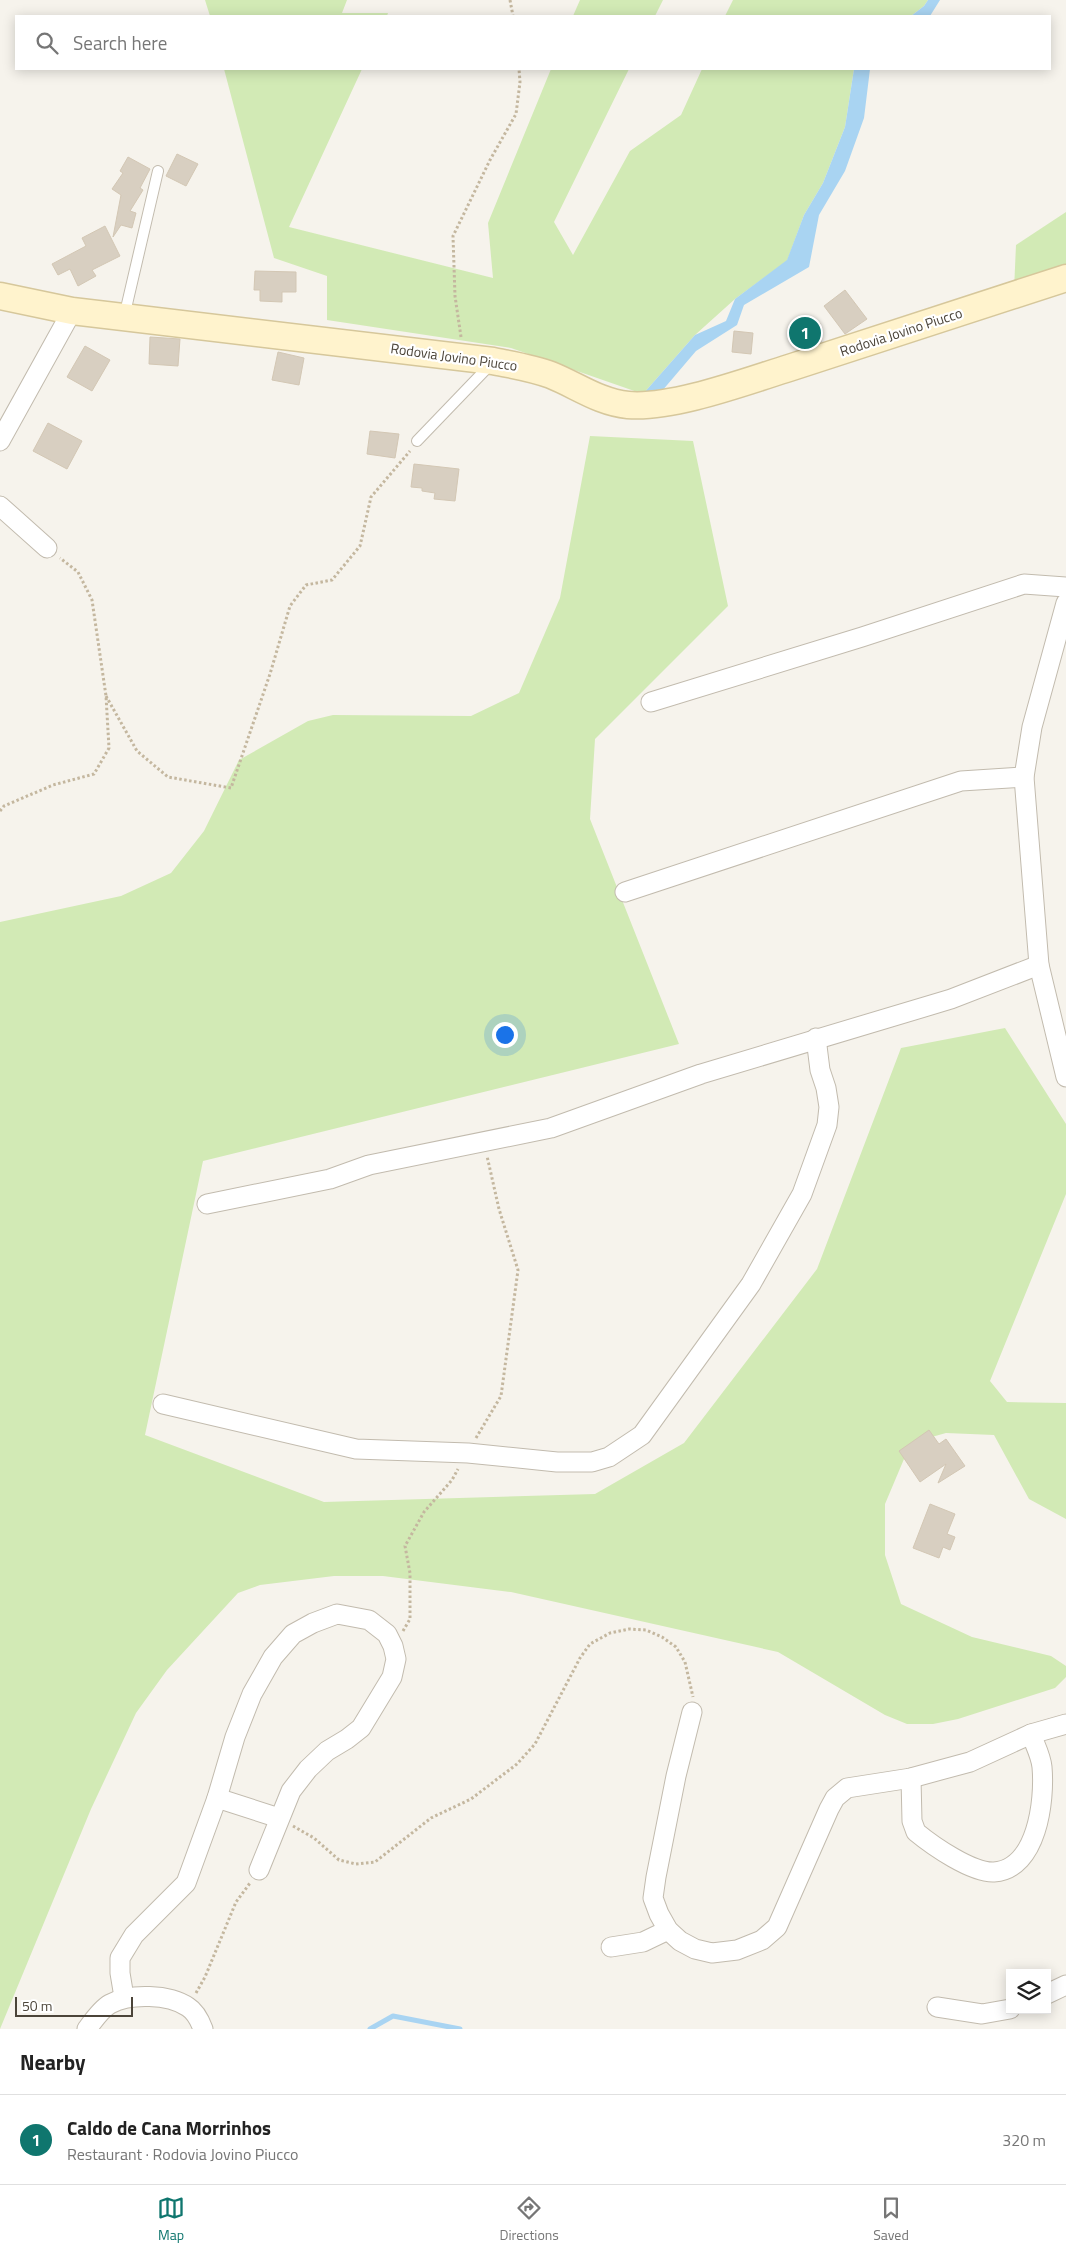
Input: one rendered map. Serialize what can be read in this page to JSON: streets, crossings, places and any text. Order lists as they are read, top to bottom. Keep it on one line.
{"streets":{"main road":["Rodovia Jovino Piucco"]},"scale_bar":"50 m","page":{"search":"Search here","pins":"1","scale":"50 m","heading":"Nearby","list":[{"mark":"1","name":"Caldo de Cana Morrinhos","note":"Restaurant · Rodovia Jovino Piucco","value":"320 m"}],"nav":["Map","Directions","Saved"]}}
